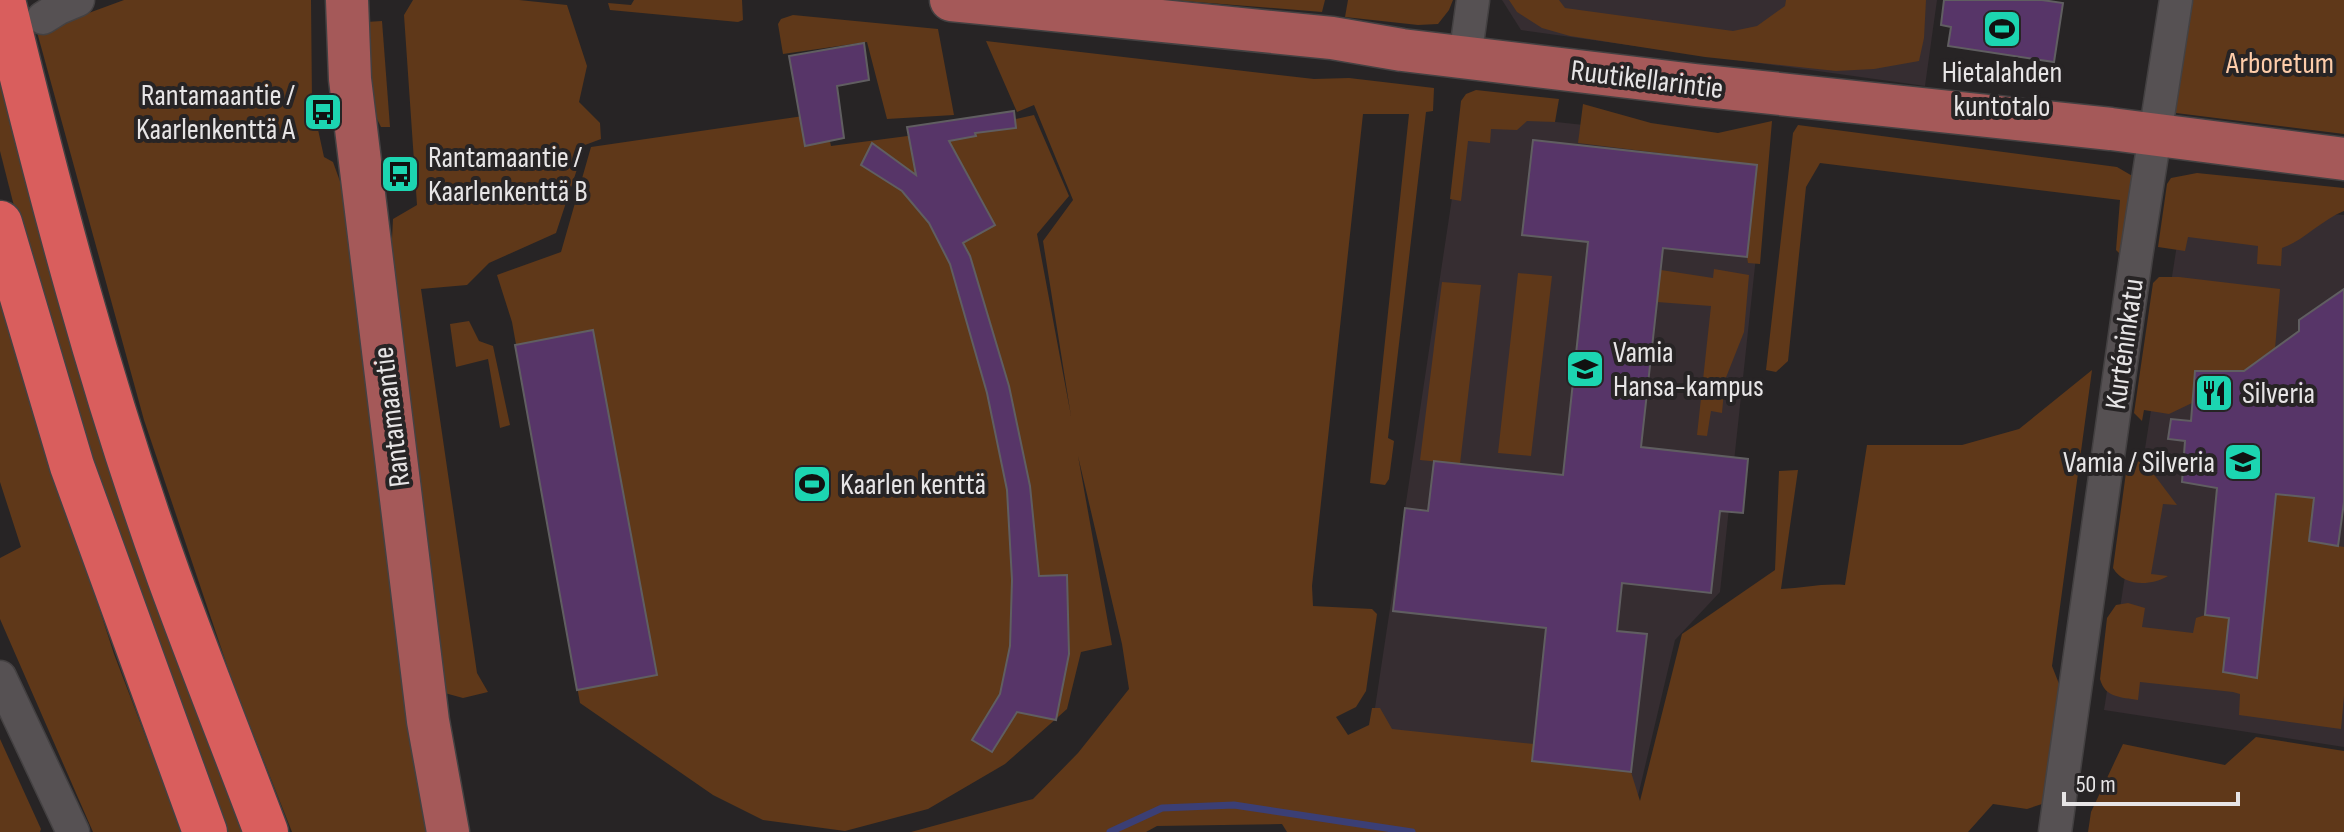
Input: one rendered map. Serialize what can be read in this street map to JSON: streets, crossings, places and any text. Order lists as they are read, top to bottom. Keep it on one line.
{"streets":{"main road":["Ruutikellarintie","Rantamaantie"],"street":["Kurténinkatu"]},"crossings":[["Ruutikellarintie","Kurténinkatu"]],"parks":["Arboretum"],"places":{"sports":["Hietalahden kuntotalo","Kaarlen kenttä"],"bus stop":["Rantamaantie / Kaarlenkenttä A","Rantamaantie / Kaarlenkenttä B"],"school or university":["Vamia Hansa-kampus","Vamia / Silveria"],"restaurant":["Silveria"]},"scale_bar":"50 m"}
